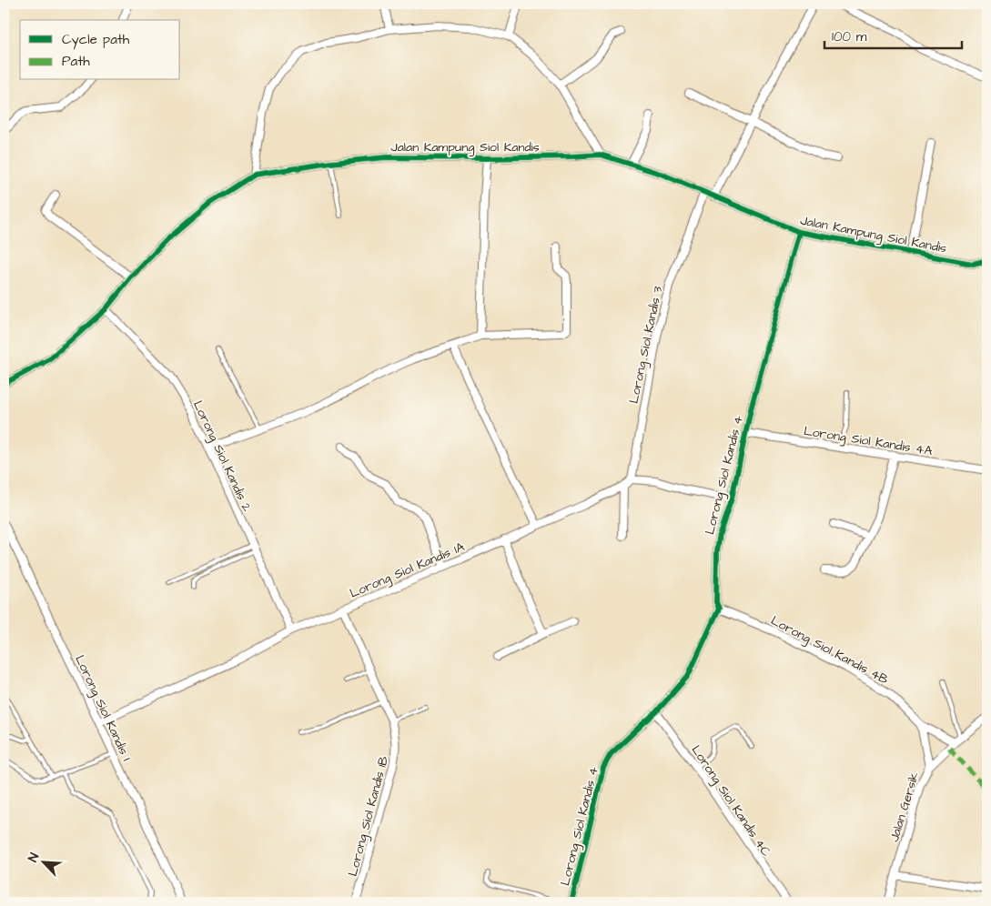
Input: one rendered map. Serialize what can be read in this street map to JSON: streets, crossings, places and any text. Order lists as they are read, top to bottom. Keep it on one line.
{"streets":{"street":["Jalan Kampung Siol Kandis","Lorong Siol Kandis 3","Lorong Siol Kandis 4A","Lorong Siol Kandis 2","Lorong Siol Kandis 4","Lorong Siol Kandis 1A","Lorong Siol Kandis 4B","Lorong Siol Kandis 1","Lorong Siol Kandis 4C","Jalan Gersik","Lorong Siol Kandis 1B"]},"crossings":[["Jalan Kampung Siol Kandis","Lorong Siol Kandis 3"],["Jalan Kampung Siol Kandis","Lorong Siol Kandis 2"],["Jalan Kampung Siol Kandis","Lorong Siol Kandis 4"],["Lorong Siol Kandis 3","Lorong Siol Kandis 1A"],["Lorong Siol Kandis 4A","Lorong Siol Kandis 4"],["Lorong Siol Kandis 2","Lorong Siol Kandis 1A"],["Lorong Siol Kandis 4","Lorong Siol Kandis 4B"],["Lorong Siol Kandis 4","Lorong Siol Kandis 4C"],["Lorong Siol Kandis 1A","Lorong Siol Kandis 1"],["Lorong Siol Kandis 1A","Lorong Siol Kandis 1B"],["Lorong Siol Kandis 4B","Jalan Gersik"]],"legend":["Cycle path","Path"],"scale_bar":"100 m","north":"top left"}
